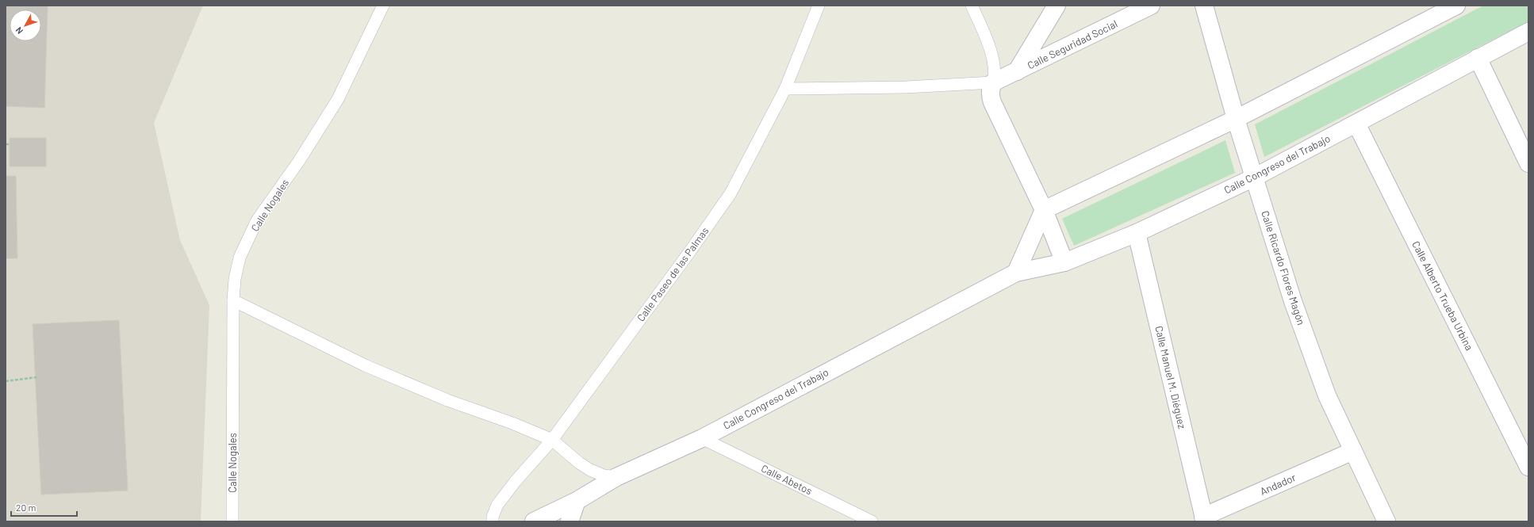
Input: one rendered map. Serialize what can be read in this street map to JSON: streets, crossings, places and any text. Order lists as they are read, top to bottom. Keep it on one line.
{"streets":{"street":["Calle Seguridad Social","Calle Congreso del Trabajo","Calle Ricardo Flores Magón","Calle Alberto Trueba Urbina","Calle Manuel M. Diéguez","Andador"],"lane":["Calle Nogales","Calle Paseo de las Palmas","Calle Abetos"]},"crossings":[["Calle Congreso del Trabajo","Calle Ricardo Flores Magón"],["Calle Congreso del Trabajo","Calle Alberto Trueba Urbina"],["Calle Congreso del Trabajo","Calle Manuel M. Diéguez"],["Calle Congreso del Trabajo","Calle Abetos"],["Calle Ricardo Flores Magón","Andador"],["Calle Manuel M. Diéguez","Andador"]],"scale_bar":"20 m","north":"bottom left"}
